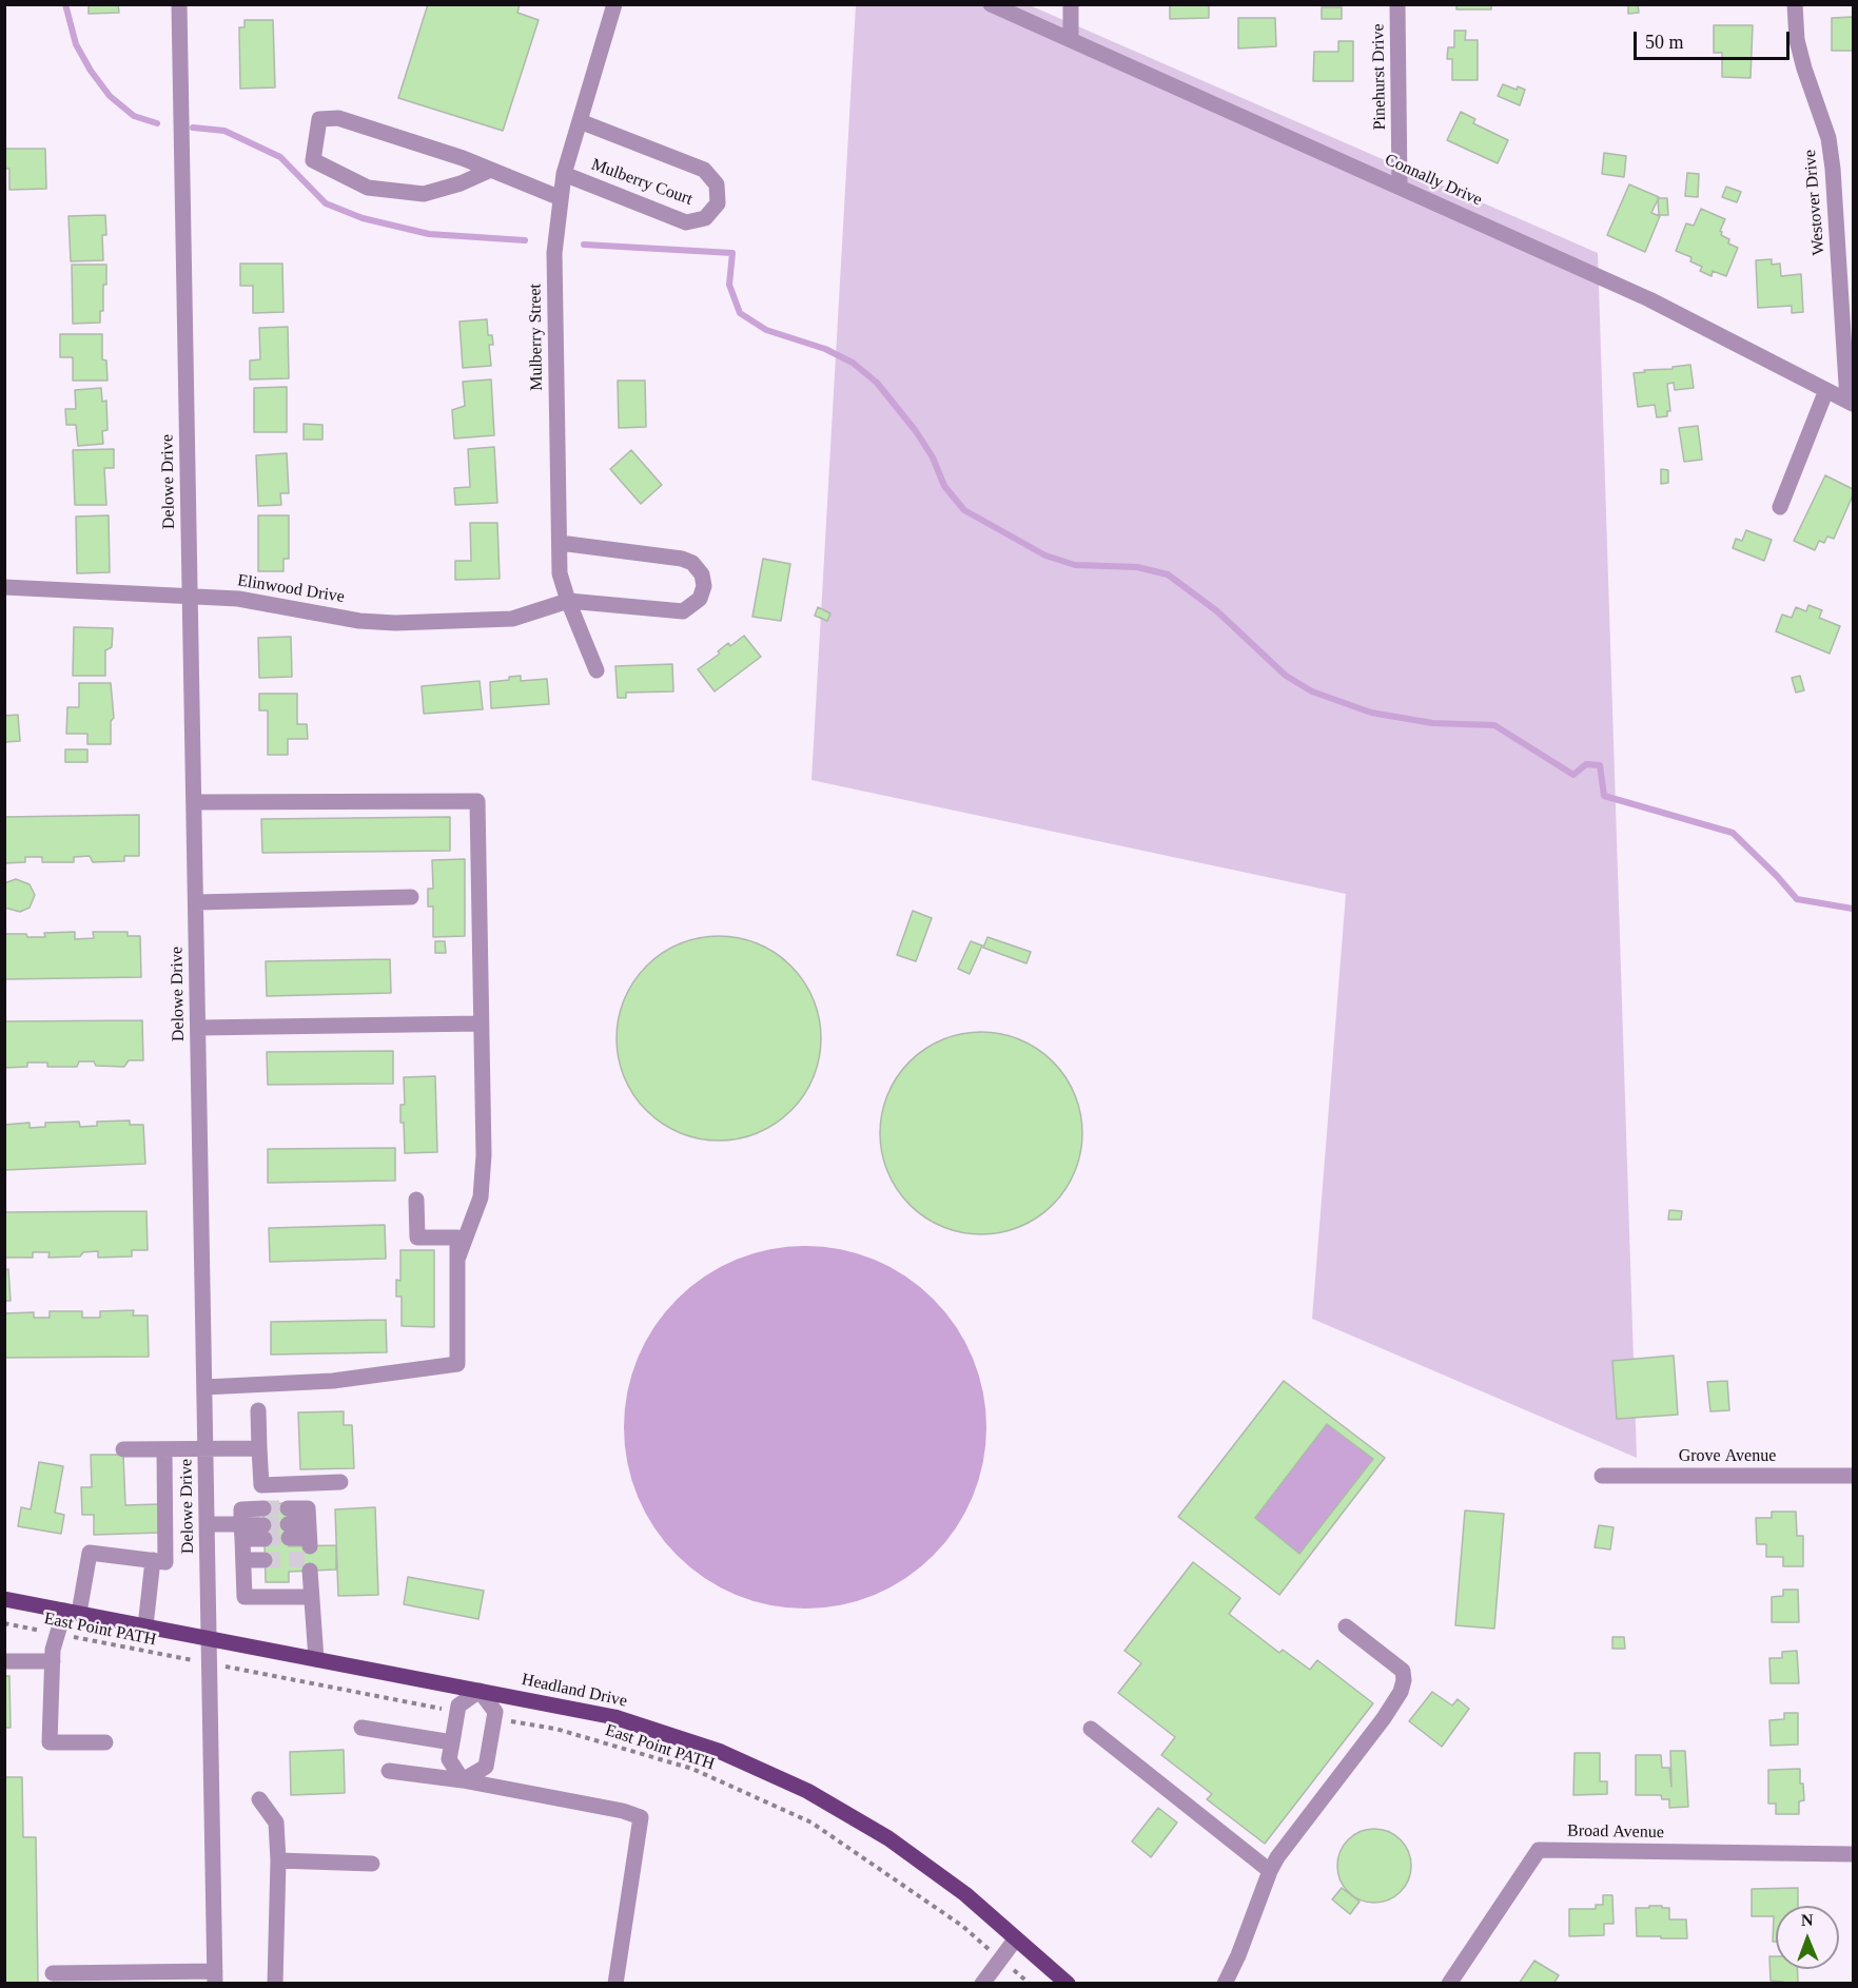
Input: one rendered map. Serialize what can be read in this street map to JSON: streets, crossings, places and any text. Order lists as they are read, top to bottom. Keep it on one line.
{"streets":{"main road":["Headland Drive"],"street":["Pinehurst Drive","Connally Drive","Mulberry Court","Westover Drive","Mulberry Street","Delowe Drive","Elinwood Drive","Grove Avenue","Broad Avenue"],"path":["East Point PATH"]},"crossings":[["Pinehurst Drive","Connally Drive"],["Connally Drive","Westover Drive"],["Mulberry Court","Mulberry Street"],["Mulberry Street","Elinwood Drive"],["Delowe Drive","Elinwood Drive"],["Delowe Drive","Headland Drive"]],"scale_bar":"50 m","north":"top"}
